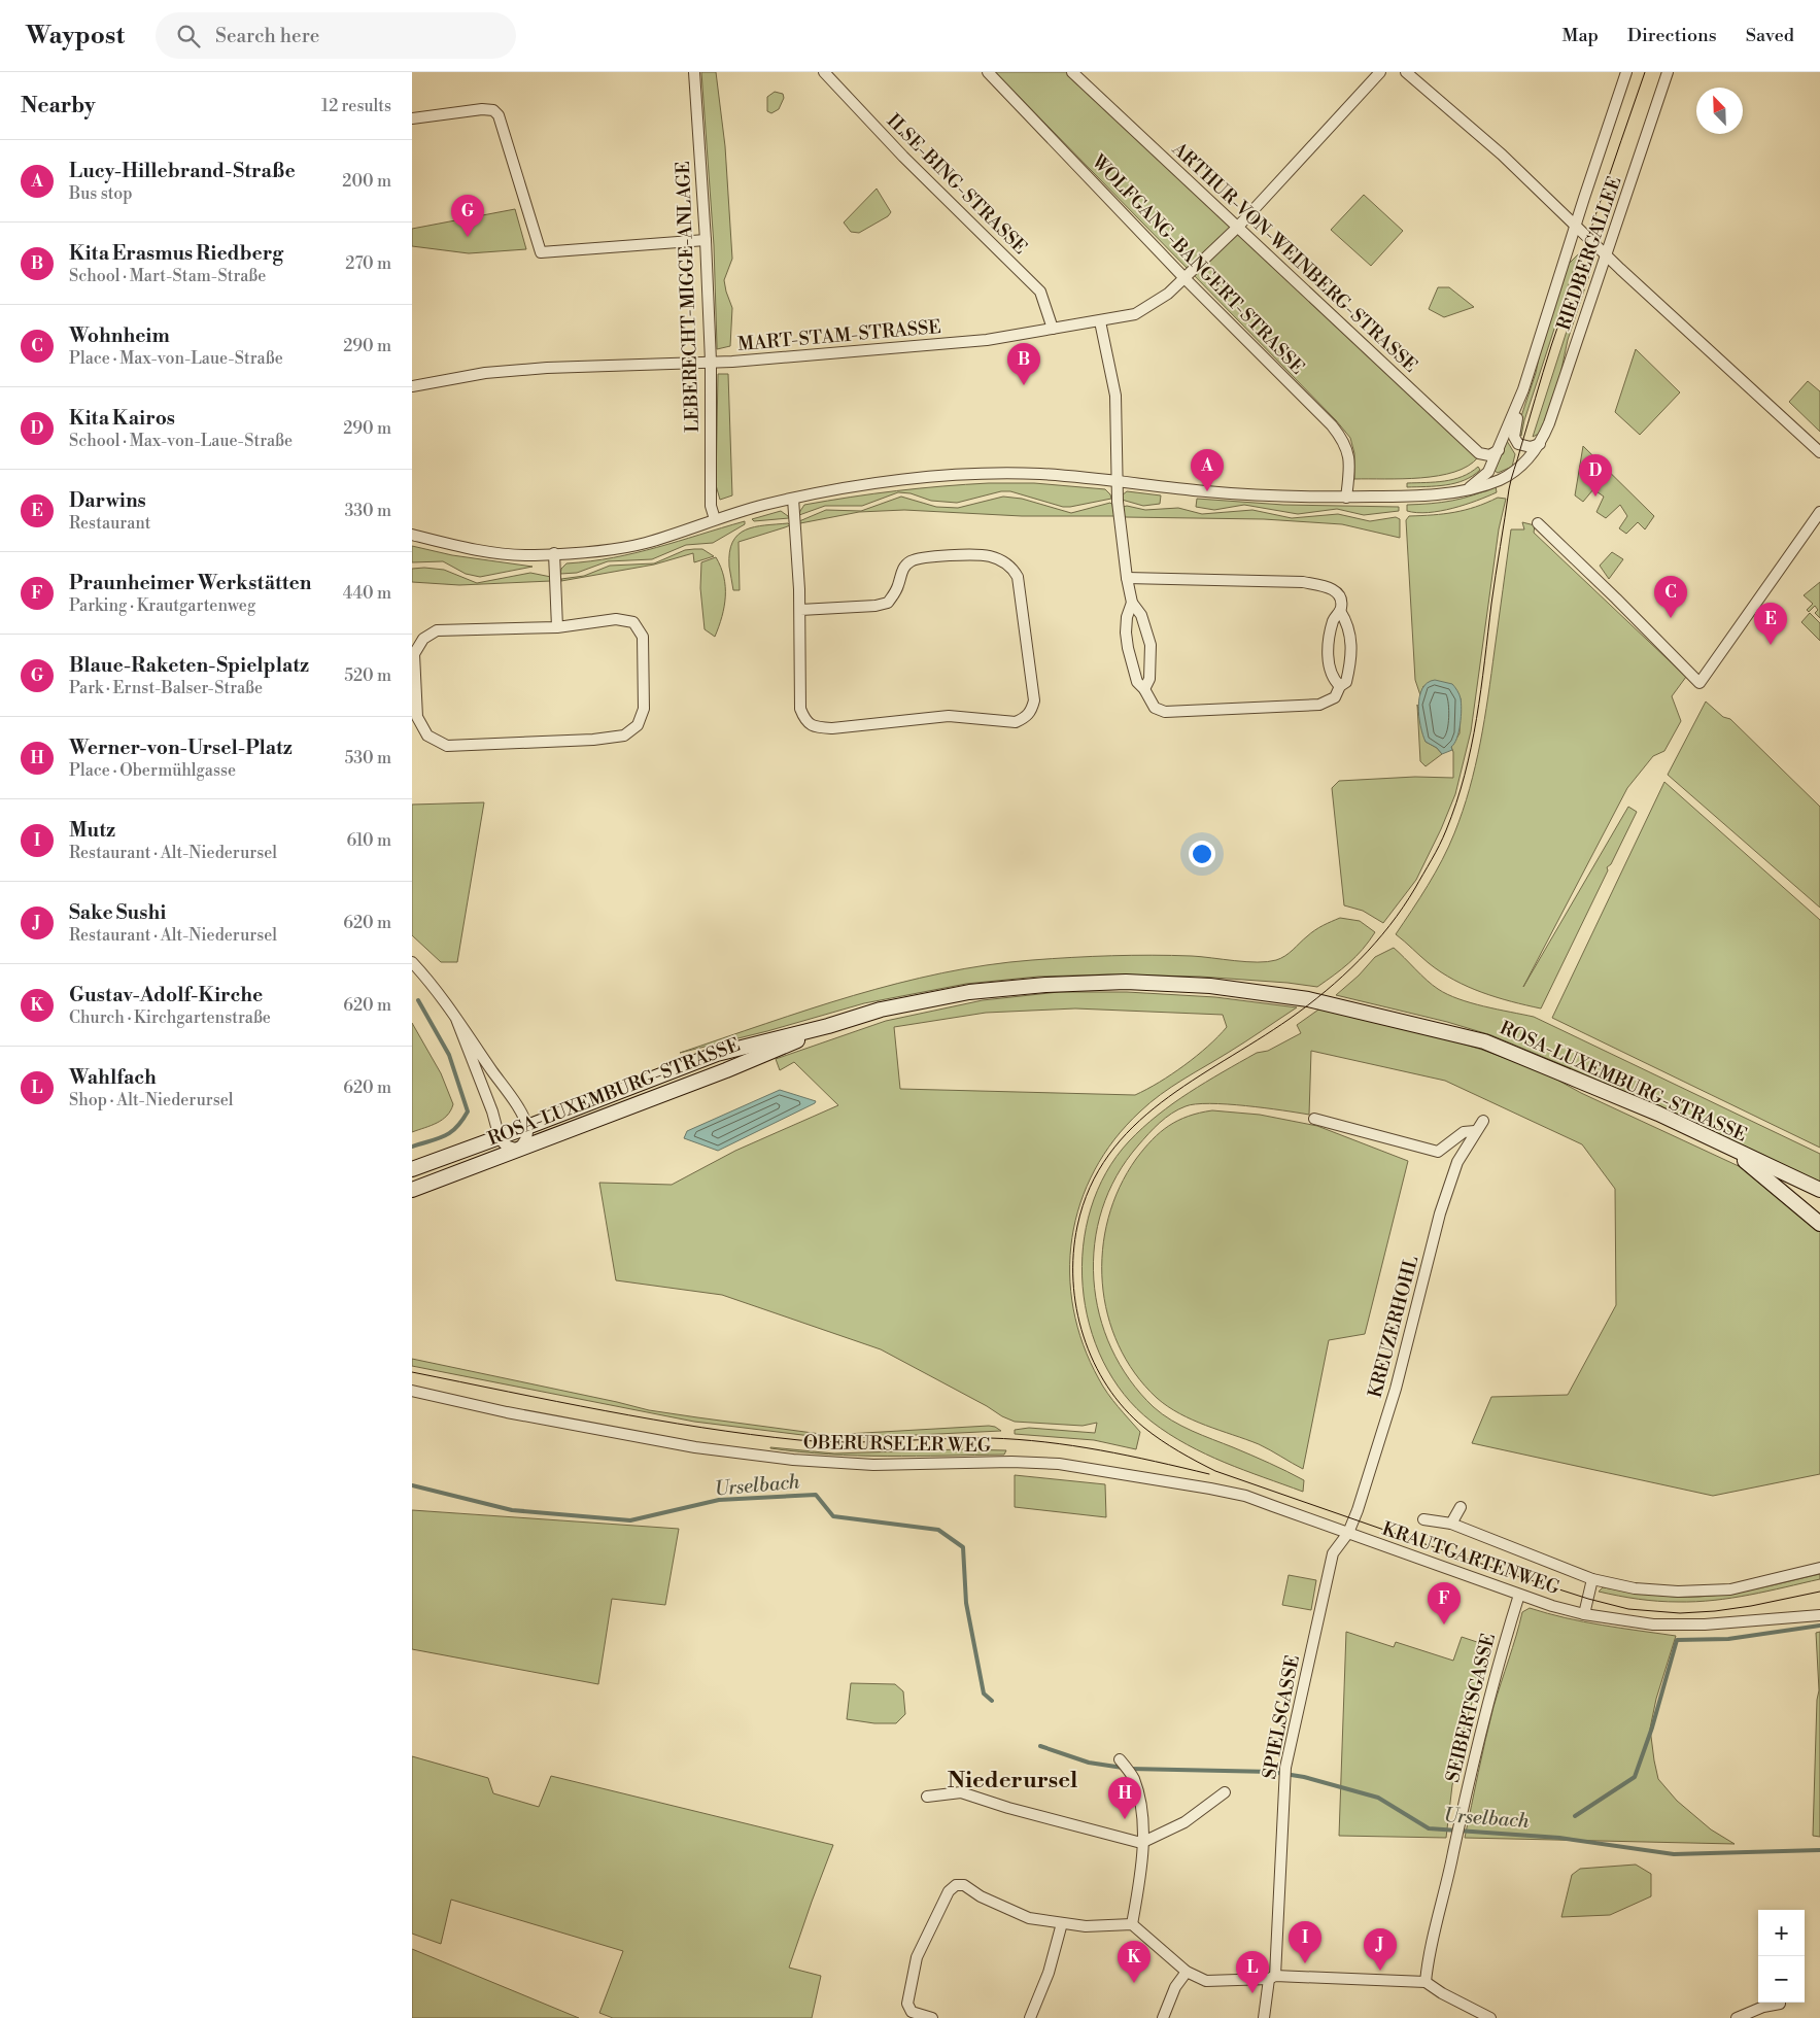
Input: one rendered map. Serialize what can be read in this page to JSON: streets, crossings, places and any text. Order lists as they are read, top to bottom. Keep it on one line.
{"streets":{"main road":["ROSA-LUXEMBURG-STRASSE"],"street":["ILSE-BING-STRASSE","RIEDBERGALLEE","ARTHUR-VON-WEINBERG-STRASSE","WOLFGANG-BANGERT-STRASSE","LEBERECHT-MIGGE-ANLAGE","MART-STAM-STRASSE","KREUZERHOHL","OBERURSELER WEG","KRAUTGARTENWEG","SEIBERTSGASSE","SPIELSGASSE"]},"crossings":[["ILSE-BING-STRASSE","MART-STAM-STRASSE"],["RIEDBERGALLEE","ARTHUR-VON-WEINBERG-STRASSE"],["ARTHUR-VON-WEINBERG-STRASSE","MART-STAM-STRASSE"],["WOLFGANG-BANGERT-STRASSE","MART-STAM-STRASSE"],["LEBERECHT-MIGGE-ANLAGE","MART-STAM-STRASSE"],["KREUZERHOHL","OBERURSELER WEG"],["KREUZERHOHL","KRAUTGARTENWEG"],["KREUZERHOHL","SPIELSGASSE"],["OBERURSELER WEG","KRAUTGARTENWEG"],["OBERURSELER WEG","SPIELSGASSE"],["KRAUTGARTENWEG","SEIBERTSGASSE"],["KRAUTGARTENWEG","SPIELSGASSE"]],"districts":["Niederursel"],"water":["Urselbach"],"north":"top left","page":{"header":"Waypost","search":"Search here","nav":["Map","Directions","Saved"],"heading":["Nearby","12 results"],"list":[{"mark":"A","name":"Lucy-Hillebrand-Straße","note":"Bus stop","value":"200 m"},{"mark":"B","name":"Kita Erasmus Riedberg","note":"School · Mart-Stam-Straße","value":"270 m"},{"mark":"C","name":"Wohnheim","note":"Place · Max-von-Laue-Straße","value":"290 m"},{"mark":"D","name":"Kita Kairos","note":"School · Max-von-Laue-Straße","value":"290 m"},{"mark":"E","name":"Darwins","note":"Restaurant","value":"330 m"},{"mark":"F","name":"Praunheimer Werkstätten","note":"Parking · Krautgartenweg","value":"440 m"},{"mark":"G","name":"Blaue-Raketen-Spielplatz","note":"Park · Ernst-Balser-Straße","value":"520 m"},{"mark":"H","name":"Werner-von-Ursel-Platz","note":"Place · Obermühlgasse","value":"530 m"},{"mark":"I","name":"Mutz","note":"Restaurant · Alt-Niederursel","value":"610 m"},{"mark":"J","name":"Sake Sushi","note":"Restaurant · Alt-Niederursel","value":"620 m"},{"mark":"K","name":"Gustav-Adolf-Kirche","note":"Church · Kirchgartenstraße","value":"620 m"},{"mark":"L","name":"Wahlfach","note":"Shop · Alt-Niederursel","value":"620 m"}],"pins":["G","B","A","D","C","E","F","H","I","J","K","L"],"map_buttons":["+","−"]}}
